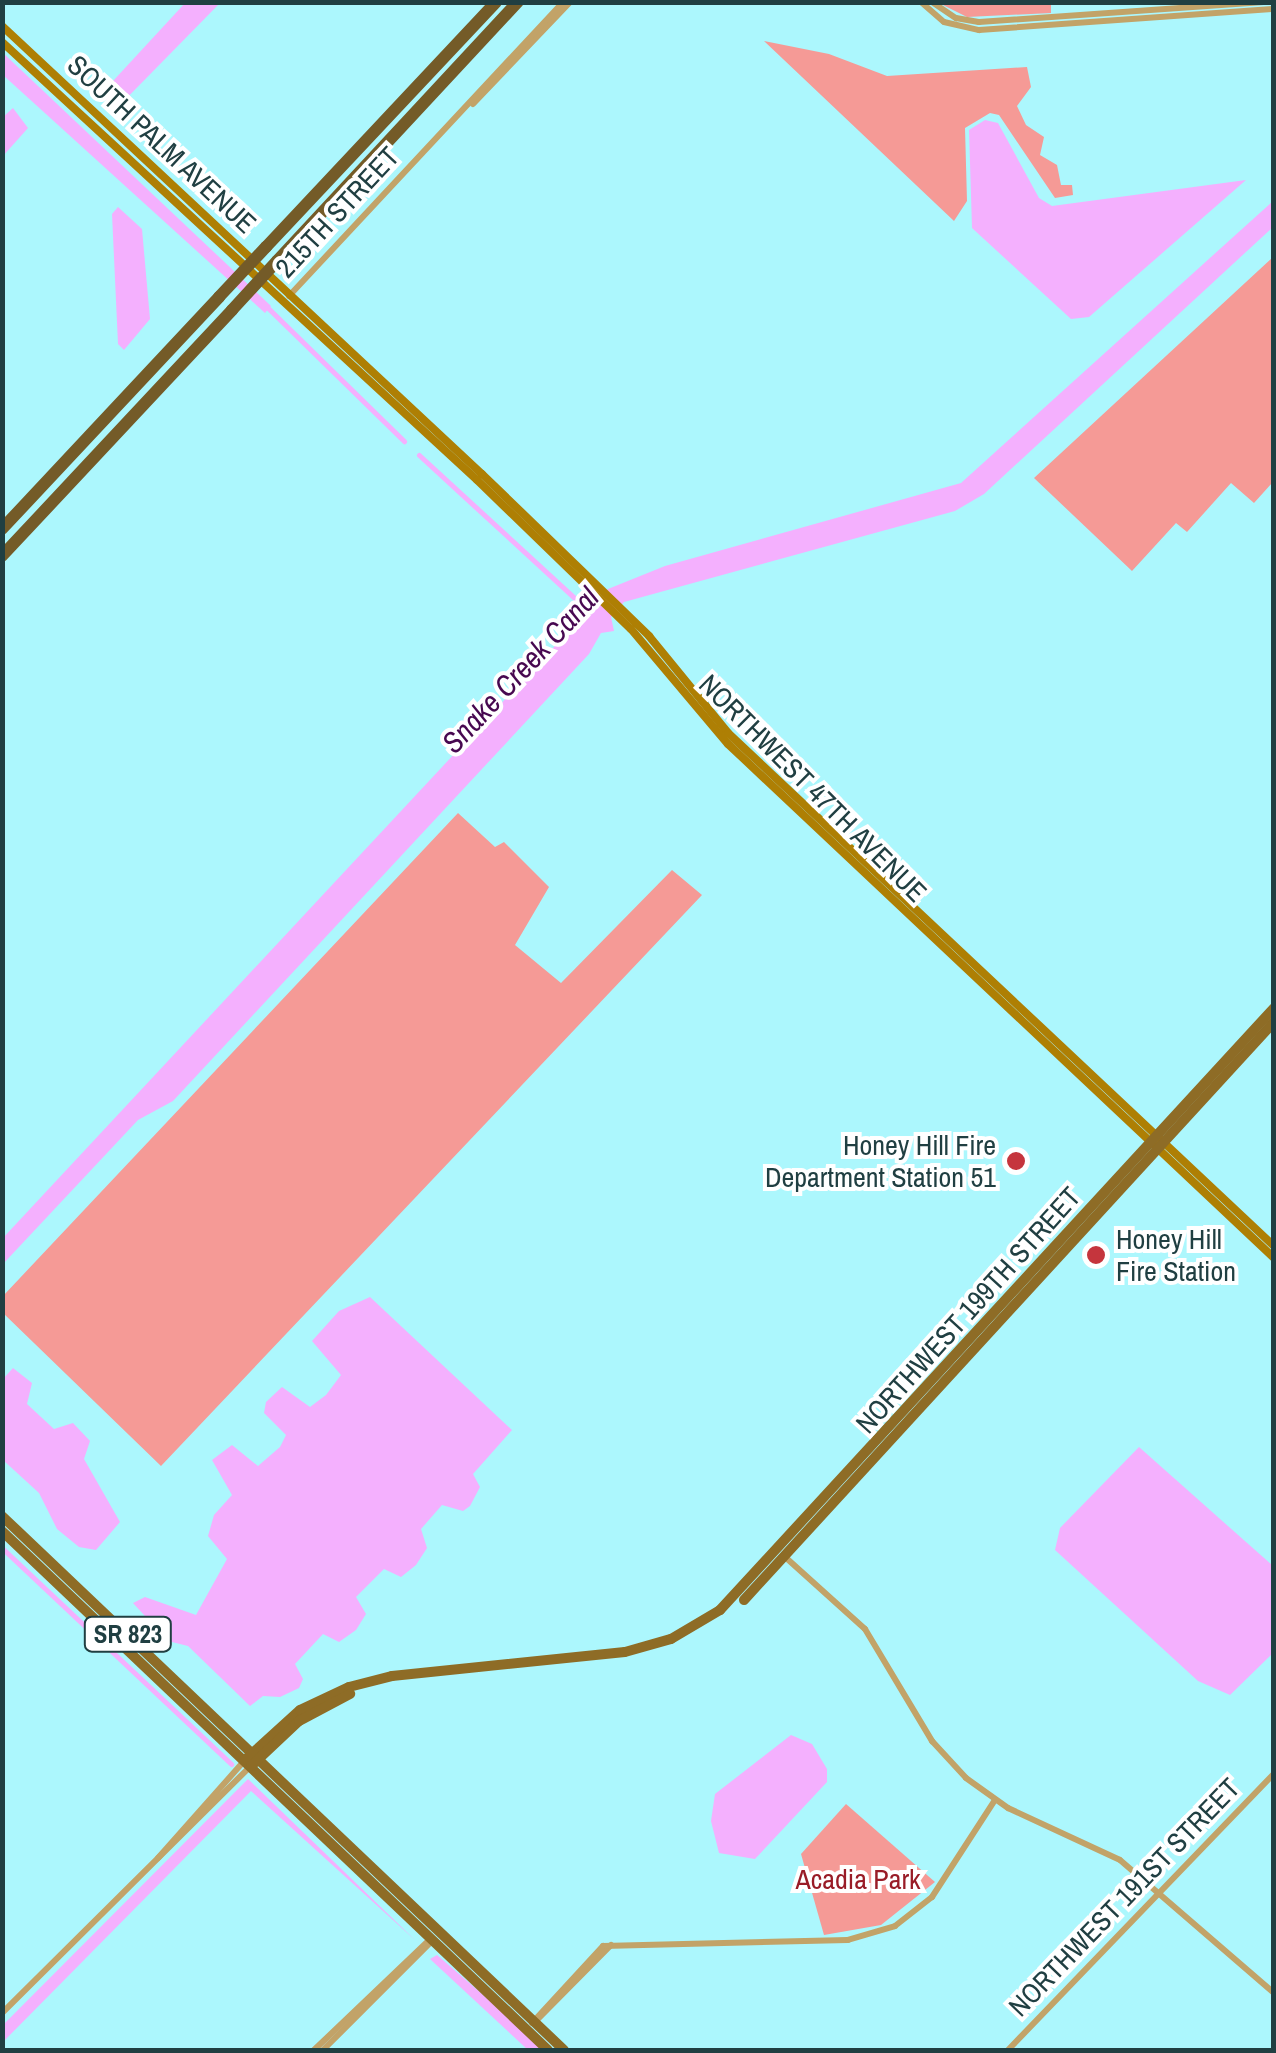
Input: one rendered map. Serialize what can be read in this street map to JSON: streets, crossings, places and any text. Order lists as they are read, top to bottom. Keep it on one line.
{"streets":{"main road":["SOUTH PALM AVENUE","NORTHWEST 47TH AVENUE","NORTHWEST 199TH STREET","SR 823"],"street":["215TH STREET","NORTHWEST 191ST STREET"]},"crossings":[["SOUTH PALM AVENUE","215TH STREET"],["SOUTH PALM AVENUE","NORTHWEST 47TH AVENUE"],["215TH STREET","NORTHWEST 47TH AVENUE"],["NORTHWEST 47TH AVENUE","NORTHWEST 199TH STREET"],["NORTHWEST 199TH STREET","SR 823"]],"water":["Snake Creek Canal"],"parks":["Acadia Park"],"places":["Honey Hill Fire Department Station 51","Honey Hill Fire Station"]}
